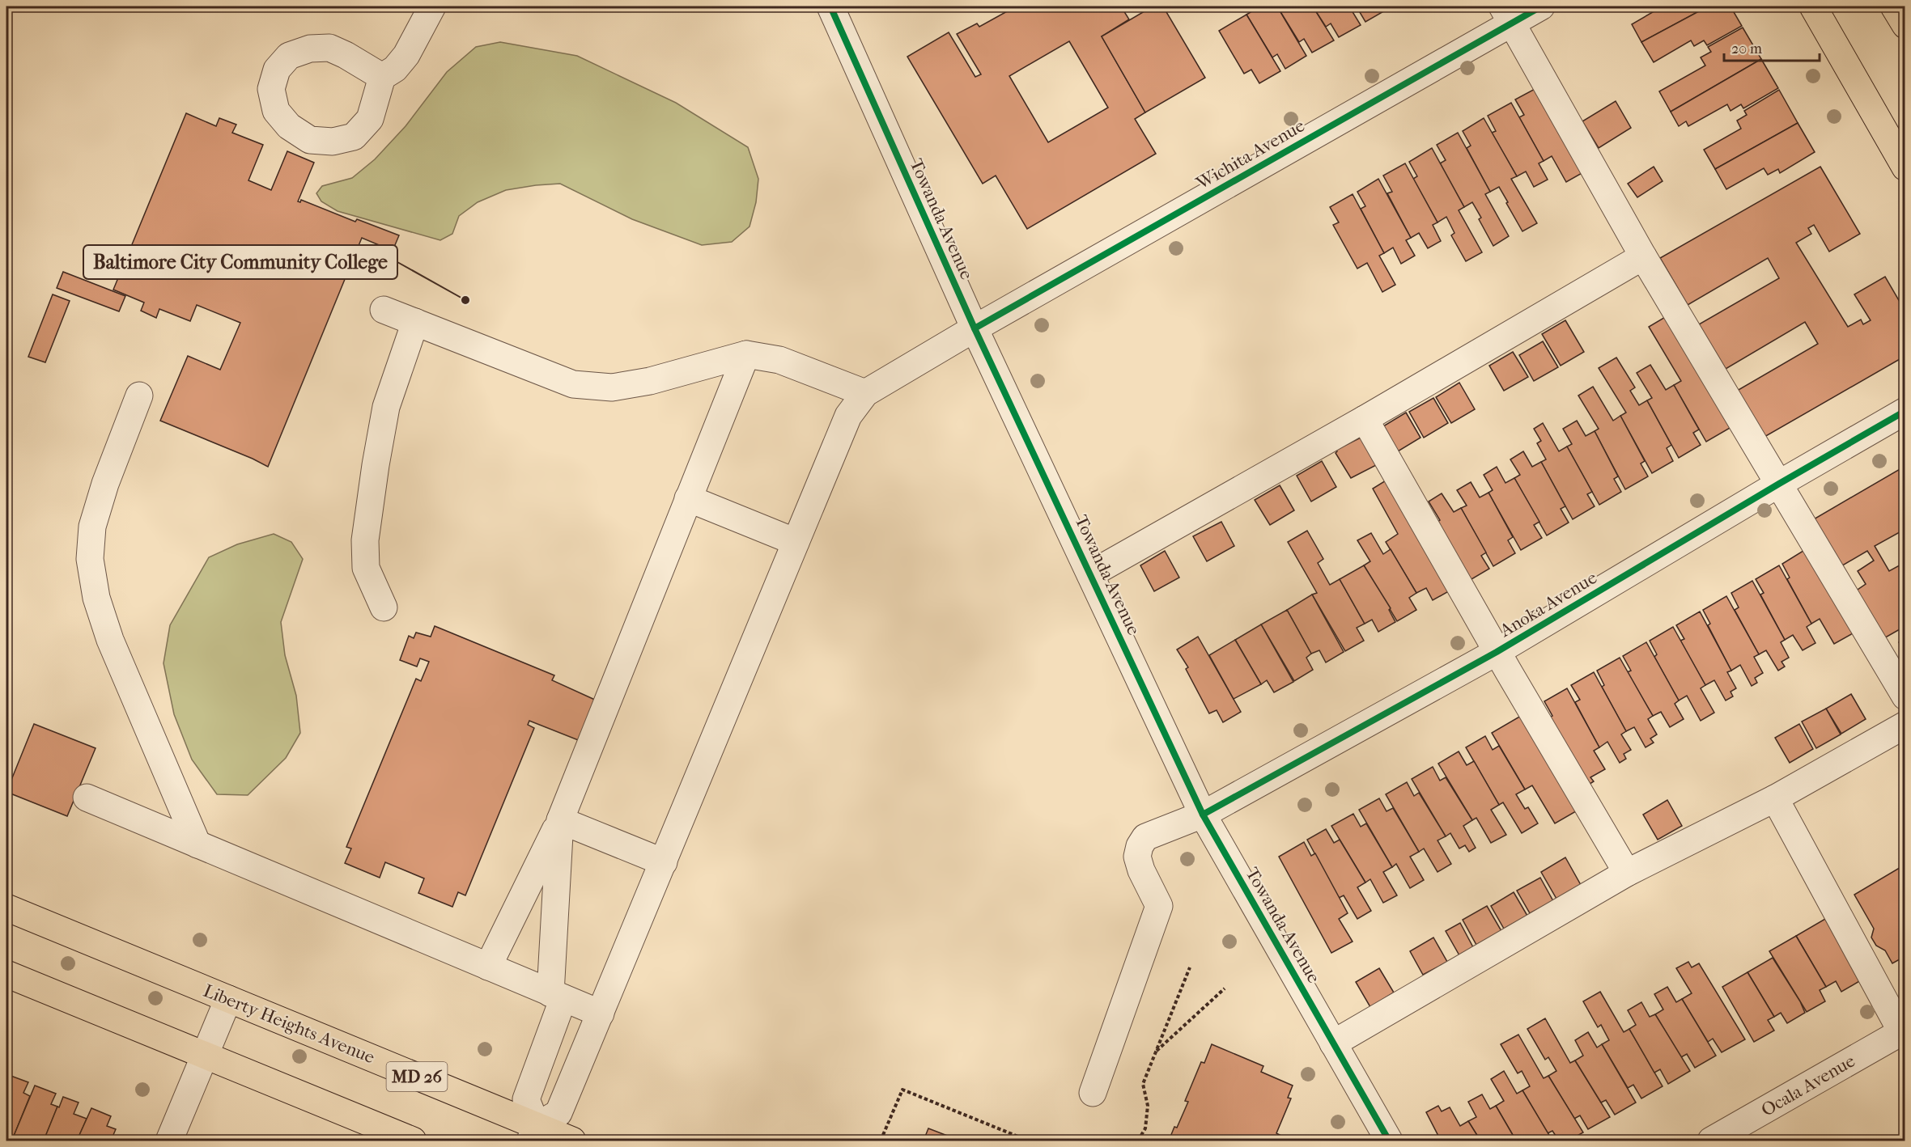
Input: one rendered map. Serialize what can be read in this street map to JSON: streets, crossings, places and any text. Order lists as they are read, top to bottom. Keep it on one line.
{"streets":{"main road":["Liberty Heights Avenue","MD 26"],"street":["Wichita Avenue","Towanda Avenue","Anoka Avenue","Ocala Avenue"]},"crossings":[["Wichita Avenue","Towanda Avenue"],["Towanda Avenue","Anoka Avenue"]],"places":["Baltimore City Community College"],"scale_bar":"20 m"}
